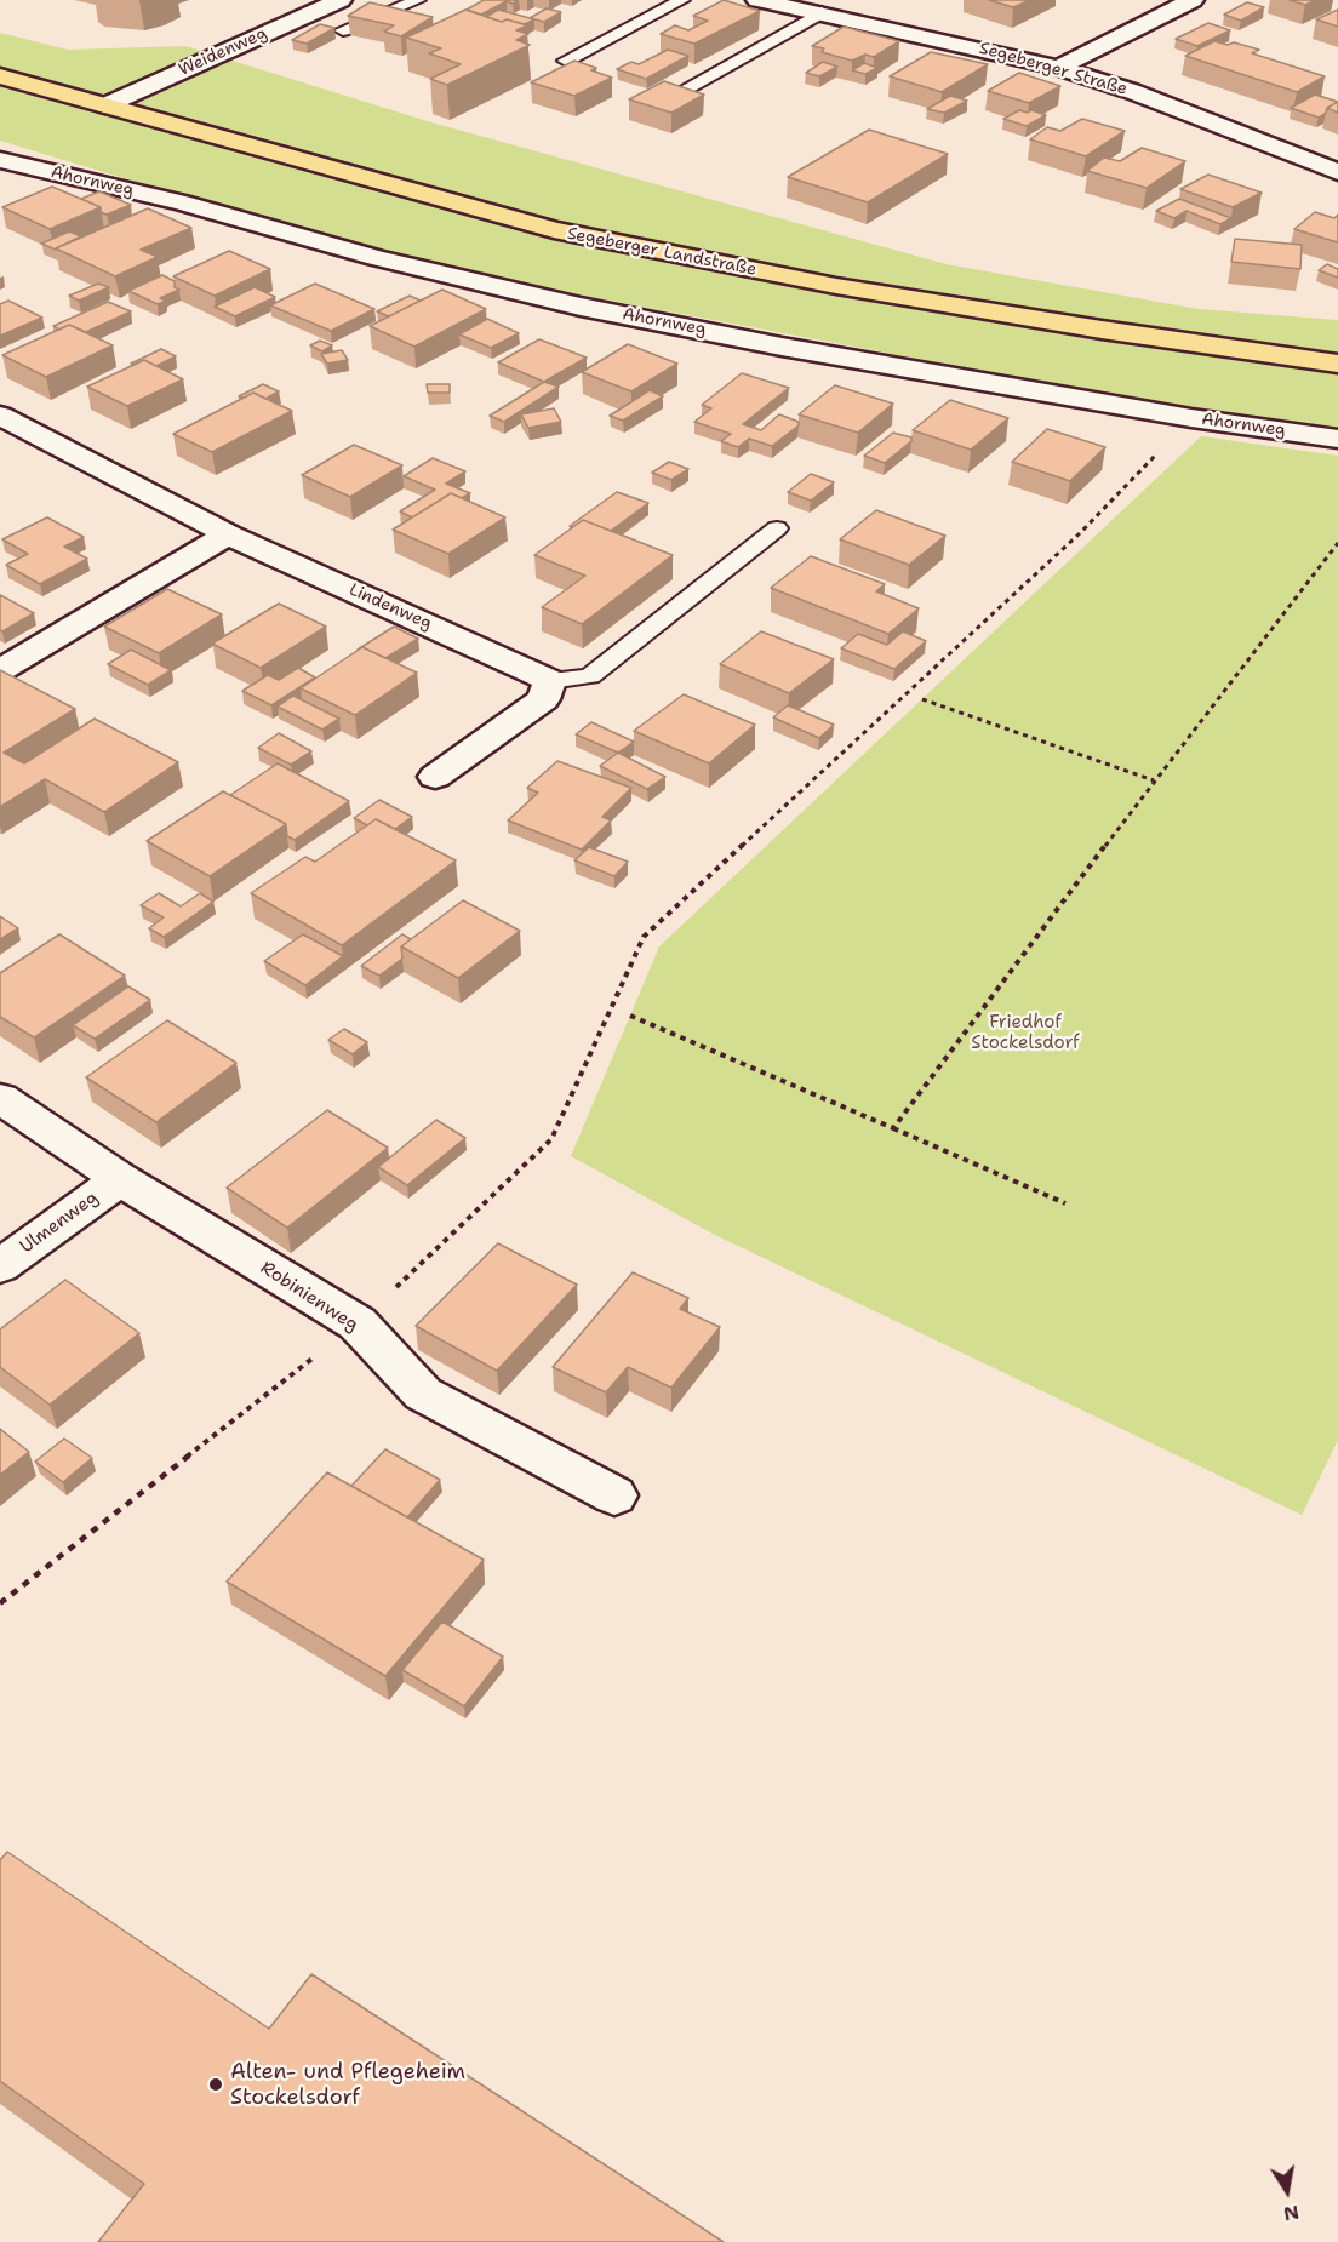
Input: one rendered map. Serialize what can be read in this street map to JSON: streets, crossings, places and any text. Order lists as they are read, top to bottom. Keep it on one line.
{"streets":{"main road":["Segeberger Landstraße"],"street":["Weidenweg","Segeberger Straße","Ahornweg","Lindenweg","Ulmenweg","Robinienweg"]},"crossings":[["Weidenweg","Segeberger Landstraße"],["Ulmenweg","Robinienweg"]],"parks":["Friedhof Stockelsdorf"],"places":["Alten- und Pflegeheim Stockelsdorf"],"north":"bottom"}
